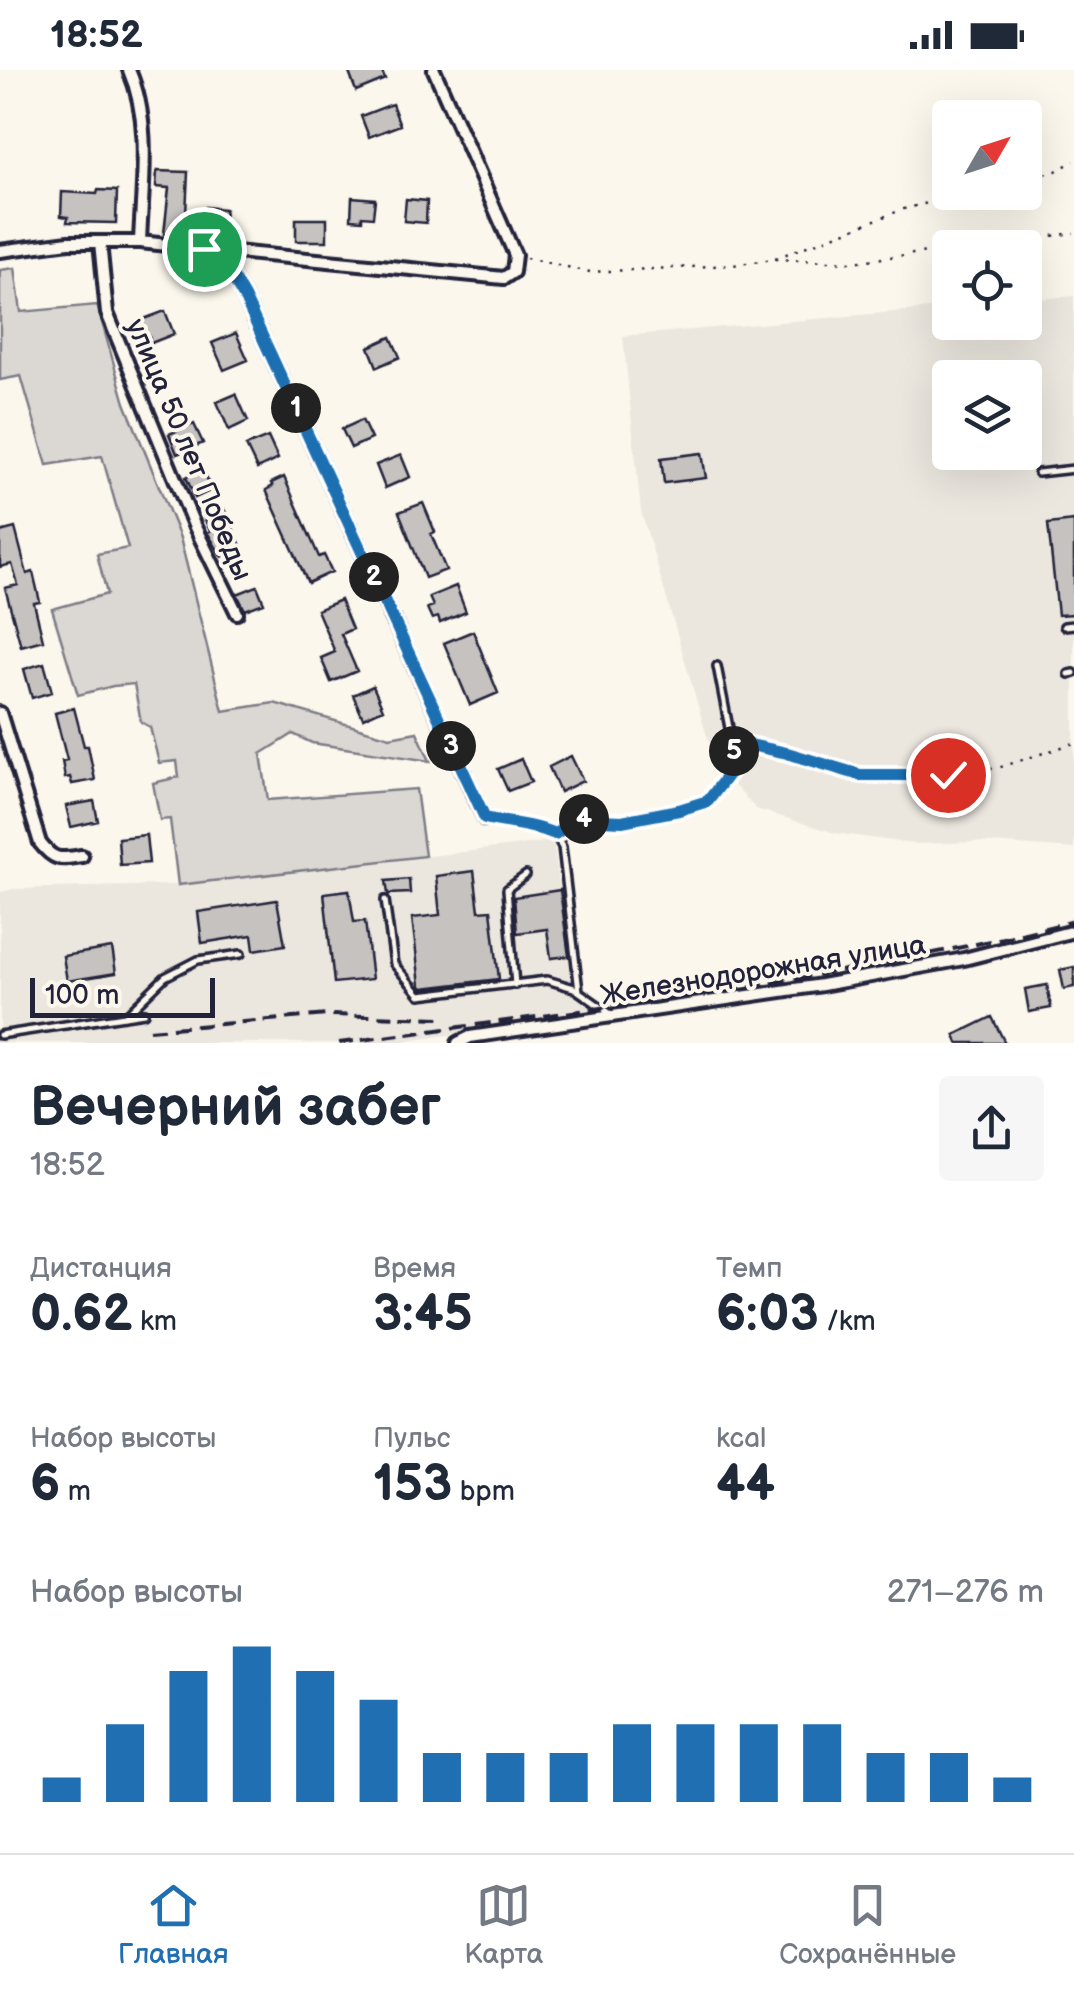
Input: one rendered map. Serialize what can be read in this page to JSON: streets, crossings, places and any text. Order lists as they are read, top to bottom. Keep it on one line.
{"streets":{"street":["улица 50 лет Победы","Железнодорожная улица"]},"scale_bar":"100 m","north":"top right","page":{"status":"18:52","pins":["1","2","3","5","4"],"scale":"100 m","heading":["Вечерний забег","18:52"],"stats":[["Дистанция","0.62 km"],["Время","3:45"],["Темп","6:03 /km"],["Набор высоты","6 m"],["Пульс","153 bpm"],["kcal","44"]],"chart":["Набор высоты","271–276 m"],"tabs":["Главная","Карта","Сохранённые"]}}
